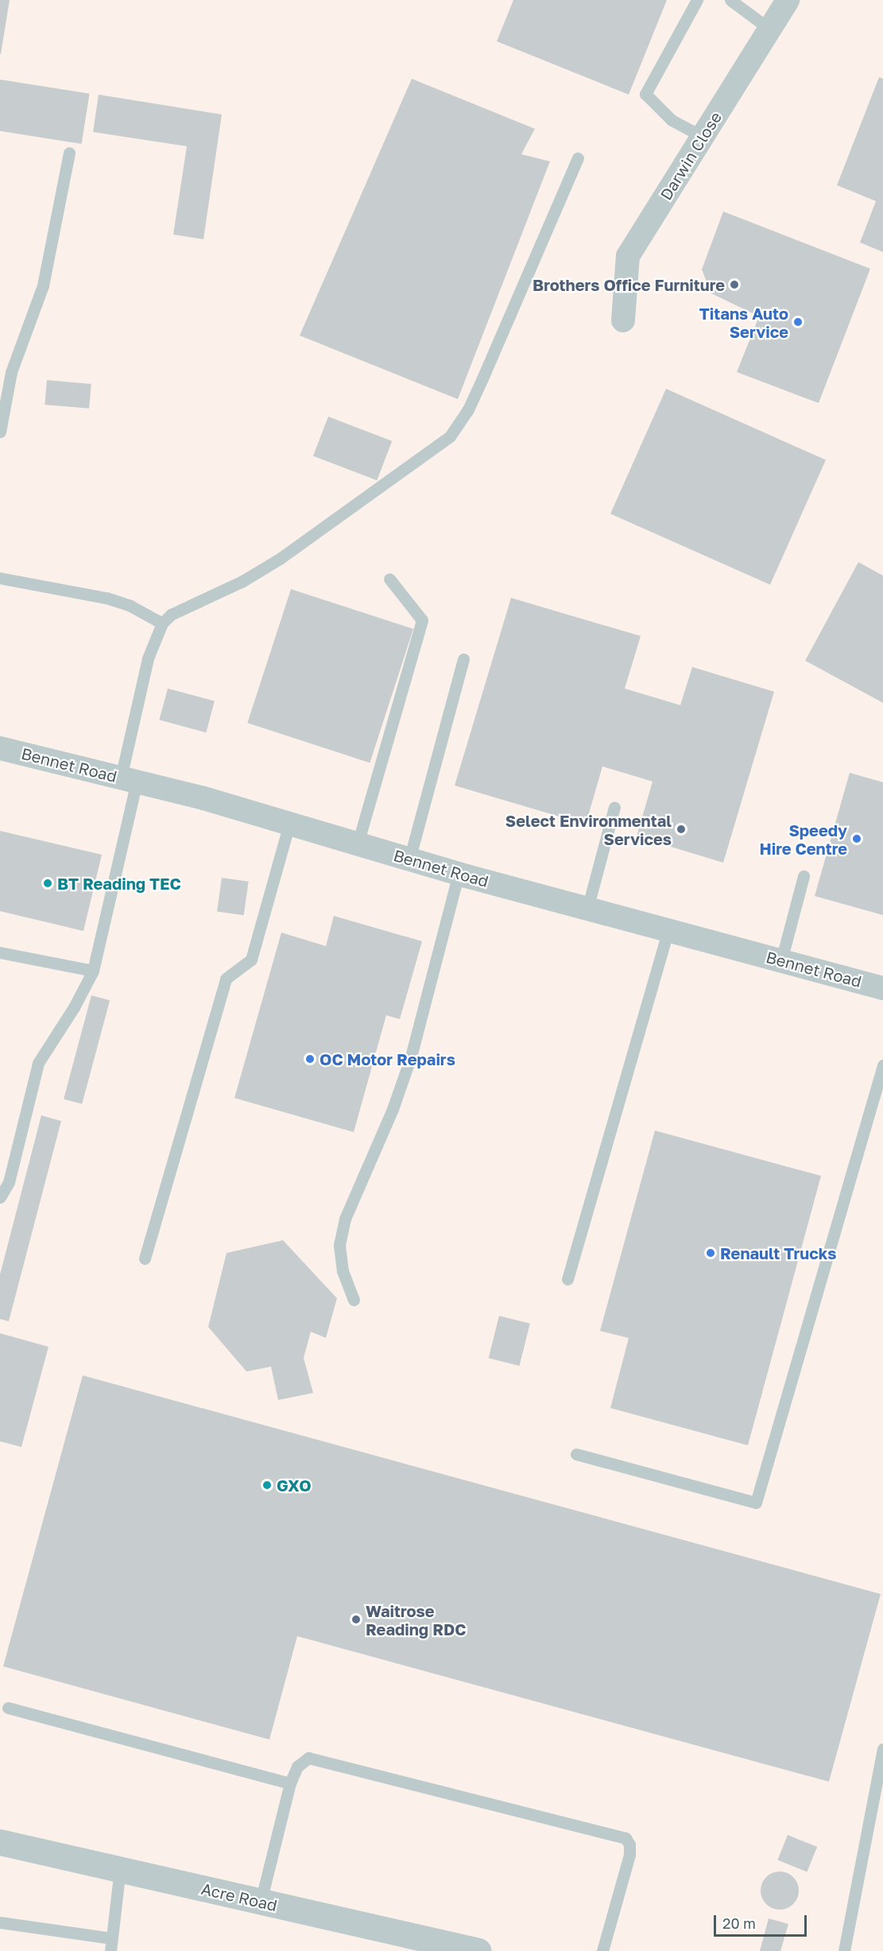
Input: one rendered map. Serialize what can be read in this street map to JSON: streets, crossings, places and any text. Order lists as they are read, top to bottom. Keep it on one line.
{"streets":{"street":["Darwin Close","Bennet Road","Acre Road"]},"places":["Brothers Office Furniture","Titans Auto Service","Select Environmental Services","Speedy Hire Centre","BT Reading TEC","OC Motor Repairs","Renault Trucks","GXO","Waitrose Reading RDC"],"scale_bar":"20 m"}
